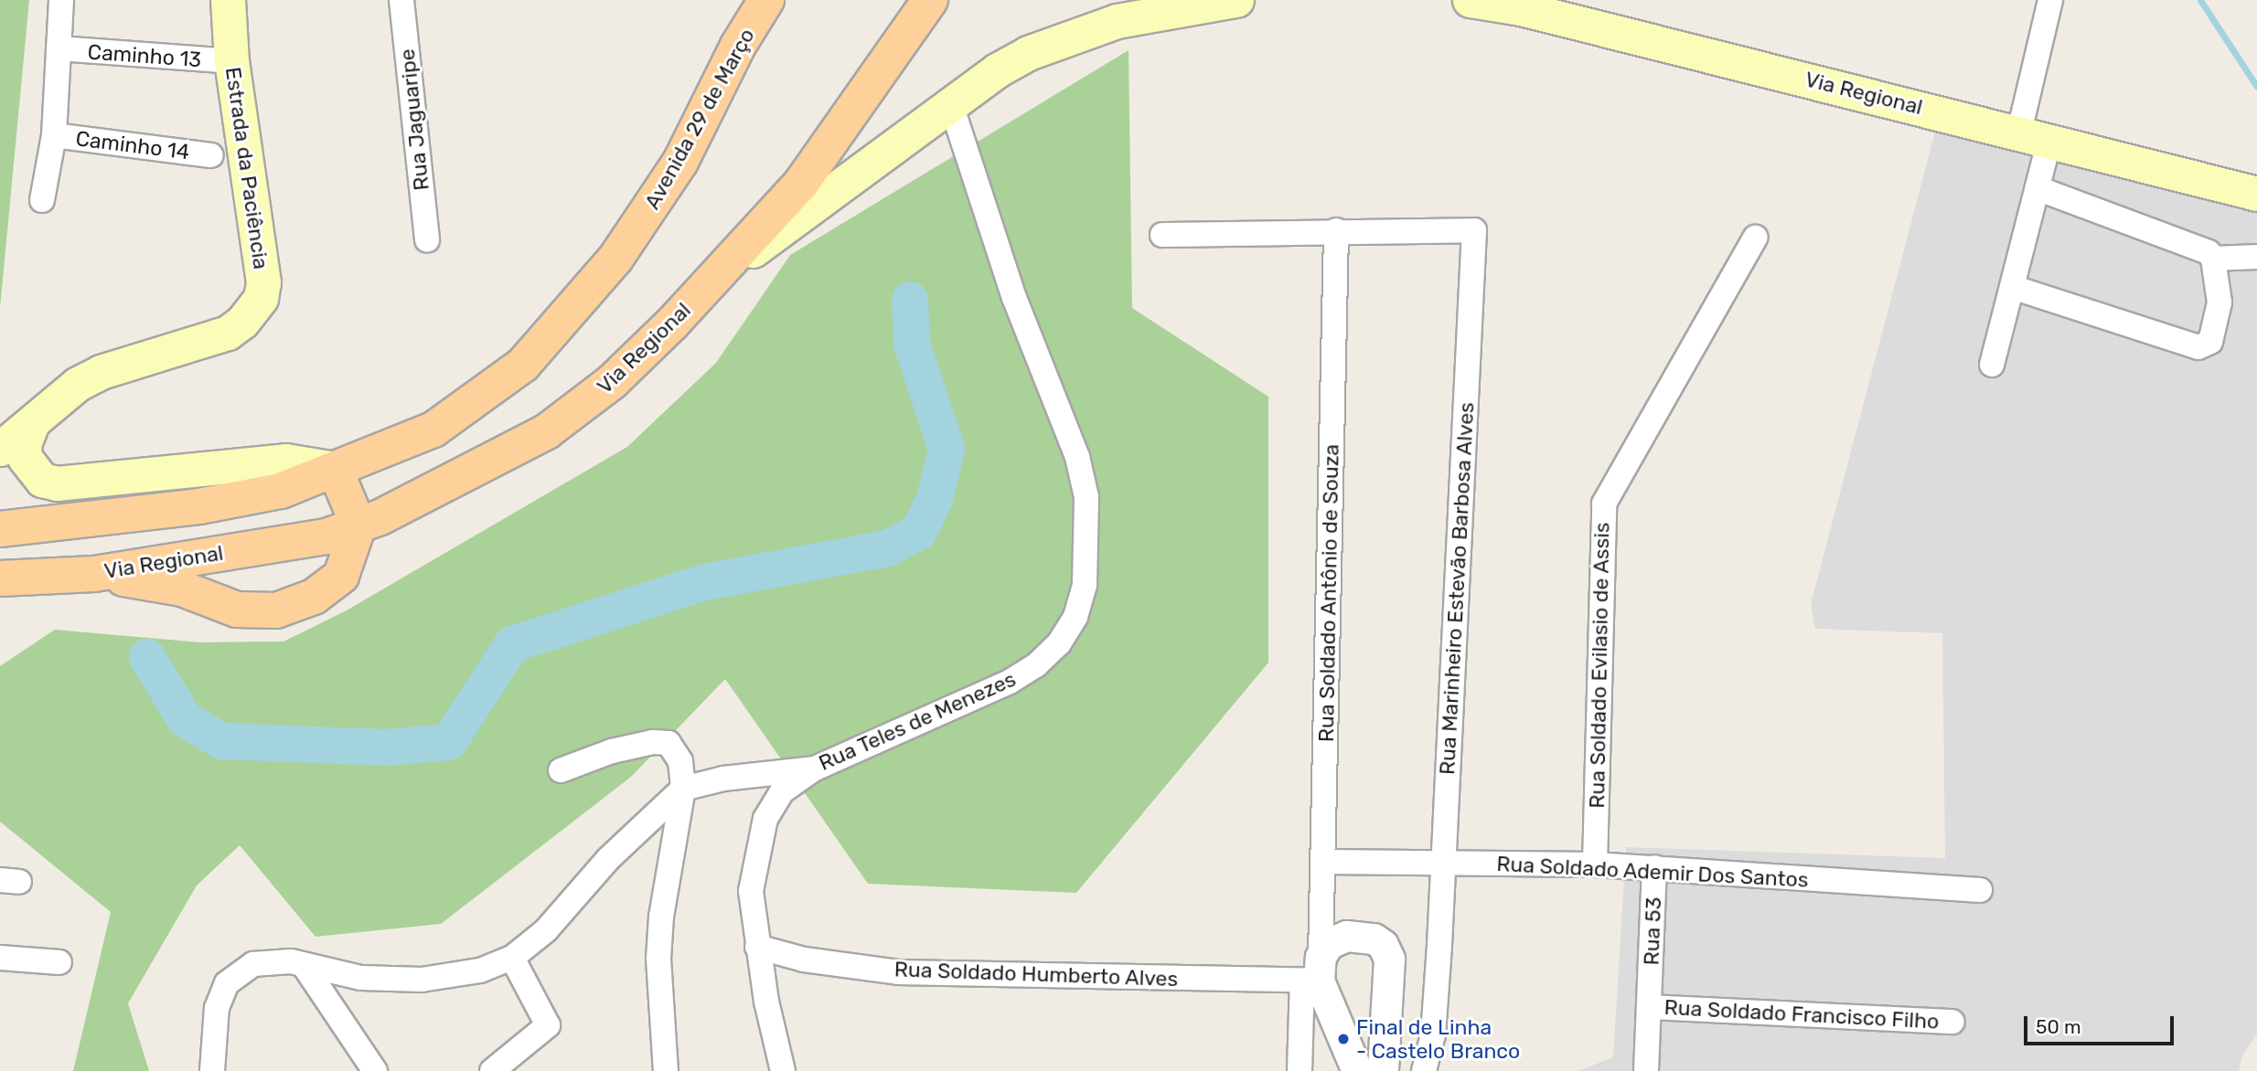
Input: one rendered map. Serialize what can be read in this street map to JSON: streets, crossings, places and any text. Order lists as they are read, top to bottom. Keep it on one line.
{"streets":{"main road":["Via Regional","Avenida 29 de Março","Estrada da Paciência"],"street":["Caminho 13","Rua Jaguaripe","Caminho 14","Rua Marinheiro Estevão Barbosa Alves","Rua Soldado Antônio de Souza","Rua Soldado Evilasio de Assis","Rua Teles de Menezes","Rua Soldado Ademir Dos Santos","Rua 53","Rua Soldado Humberto Alves","Rua Soldado Francisco Filho"]},"crossings":[["Caminho 13","Estrada da Paciência"],["Via Regional","Rua Teles de Menezes"],["Rua Marinheiro Estevão Barbosa Alves","Rua Soldado Antônio de Souza"],["Rua Marinheiro Estevão Barbosa Alves","Rua Soldado Ademir Dos Santos"],["Rua Soldado Antônio de Souza","Rua Soldado Ademir Dos Santos"],["Rua Soldado Antônio de Souza","Rua Soldado Humberto Alves"],["Rua Soldado Evilasio de Assis","Rua Soldado Ademir Dos Santos"],["Rua Soldado Ademir Dos Santos","Rua 53"],["Rua 53","Rua Soldado Francisco Filho"]],"places":["Final de Linha - Castelo Branco"],"scale_bar":"50 m"}
